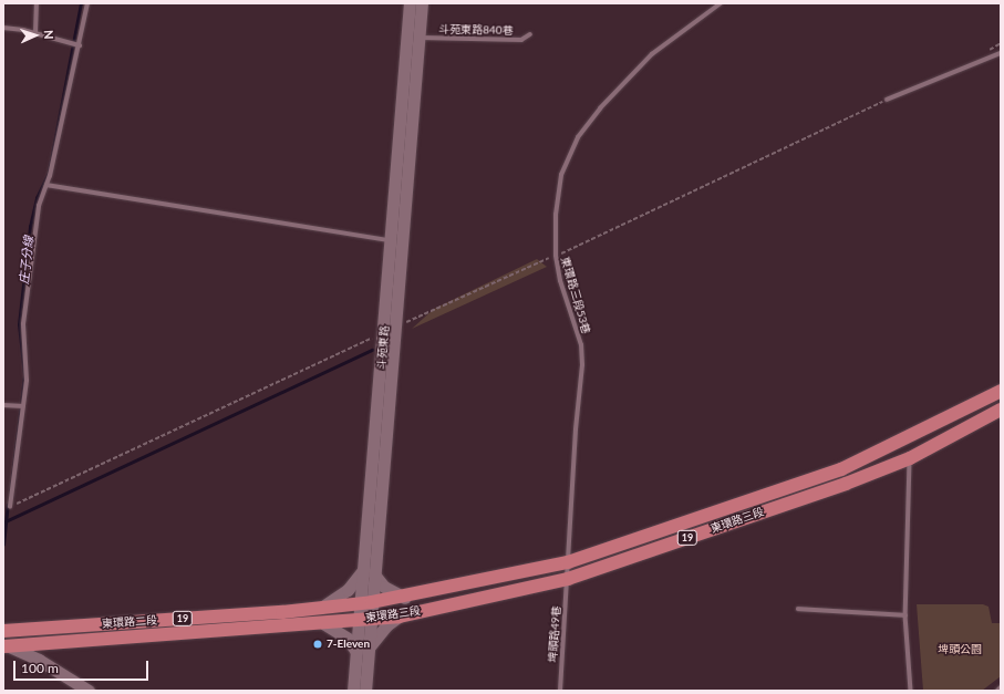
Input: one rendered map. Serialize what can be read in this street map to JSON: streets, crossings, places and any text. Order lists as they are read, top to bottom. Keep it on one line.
{"streets":{"main road":["斗苑東路","東環路三段","19","東環路二段"],"lane":["斗苑東路840巷","東環路三段53巷","埤頭路49巷"]},"crossings":[["斗苑東路840巷","斗苑東路"],["東環路三段53巷","東環路三段"],["東環路三段53巷","埤頭路49巷"],["斗苑東路","東環路三段"],["斗苑東路","東環路二段"],["東環路三段","東環路二段"],["東環路三段","埤頭路49巷"]],"water":["庄子分線"],"parks":["埤頭公園"],"places":["7-Eleven"],"scale_bar":"100 m","north":"right"}
